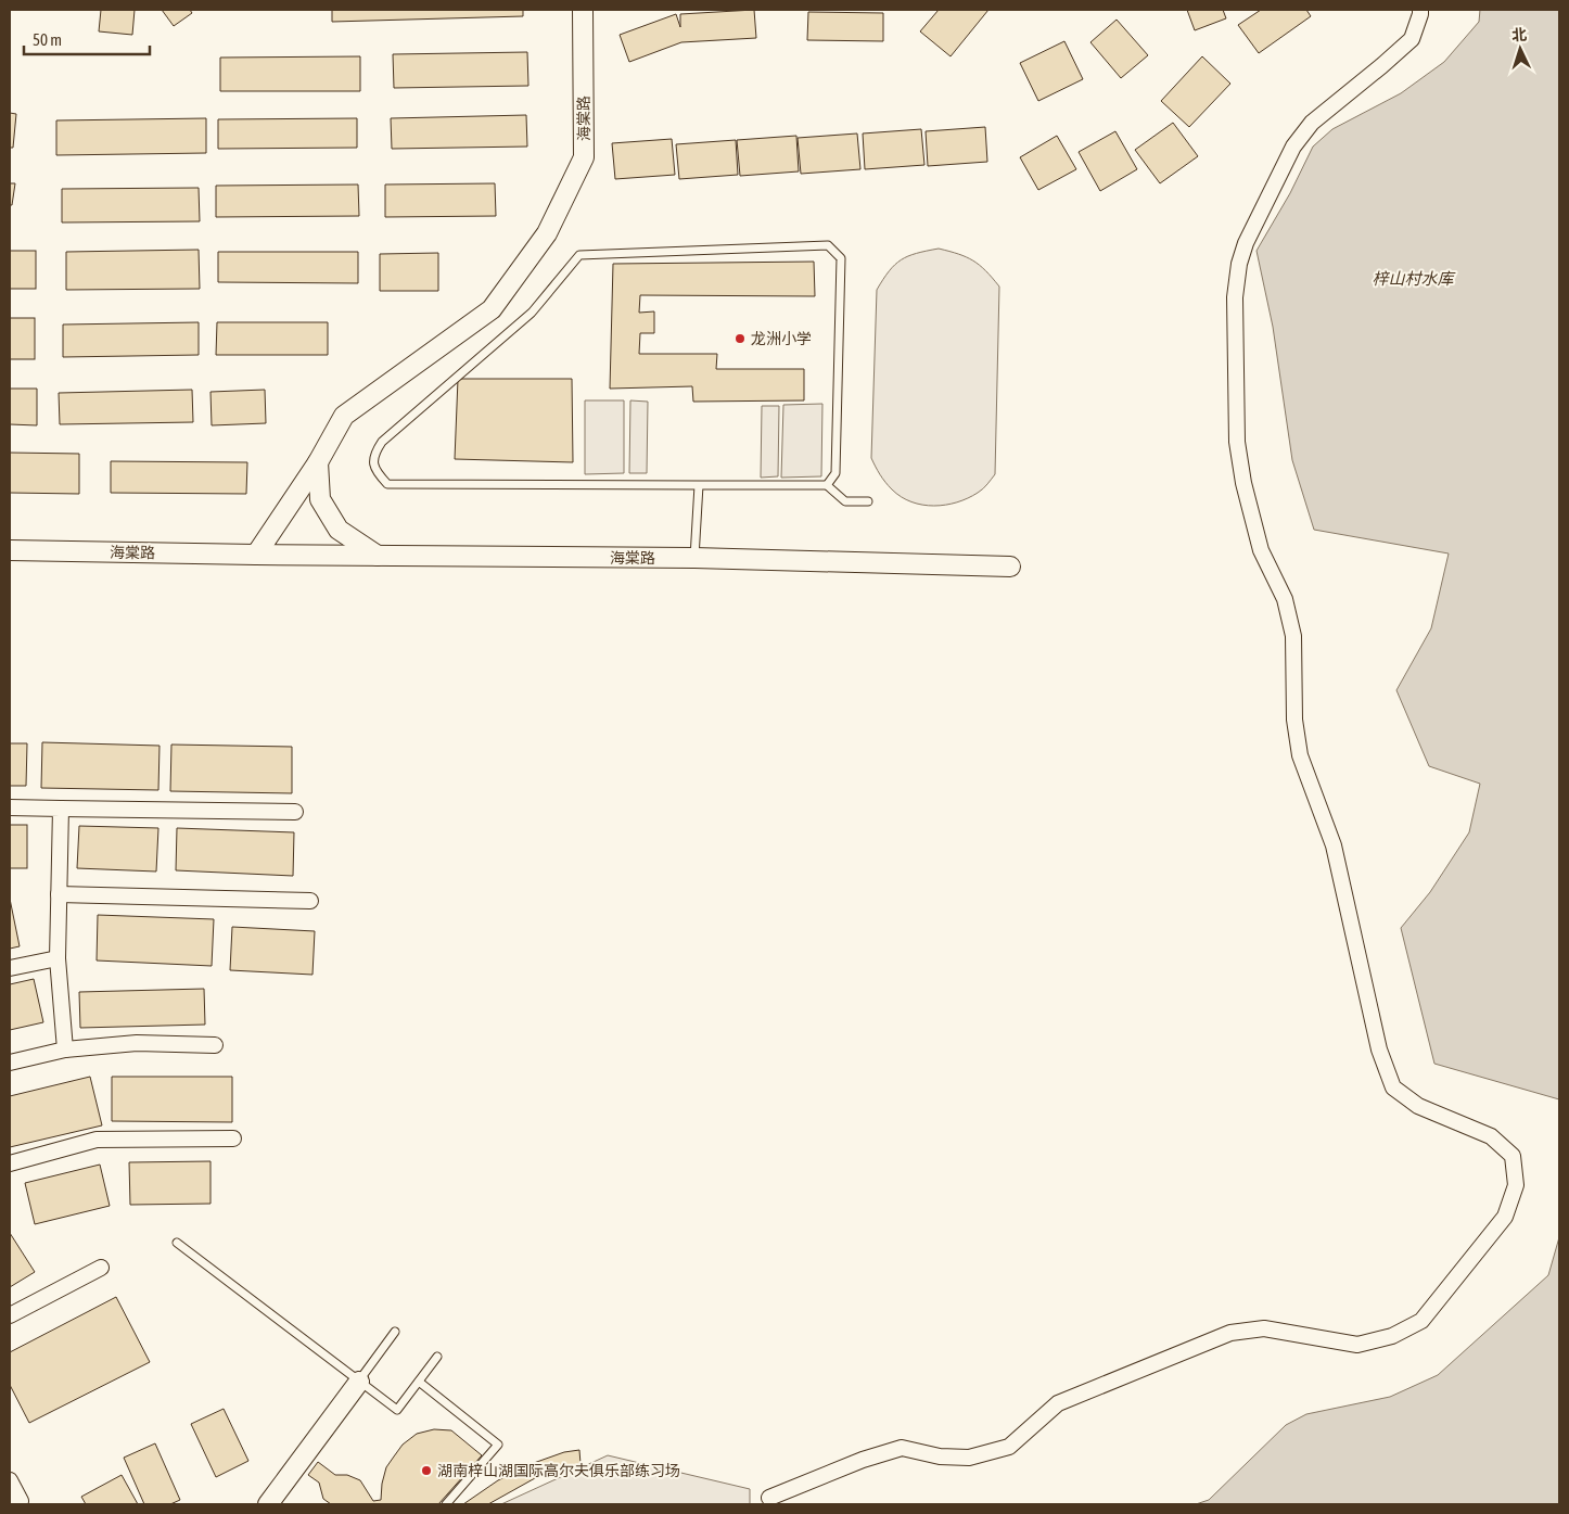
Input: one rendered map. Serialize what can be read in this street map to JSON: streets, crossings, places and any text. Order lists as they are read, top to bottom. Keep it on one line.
{"streets":{"street":["海棠路"]},"water":["梓山村水库"],"places":["龙洲小学","湖南梓山湖国际高尔夫俱乐部练习场"],"scale_bar":"50 m","north":"top"}
